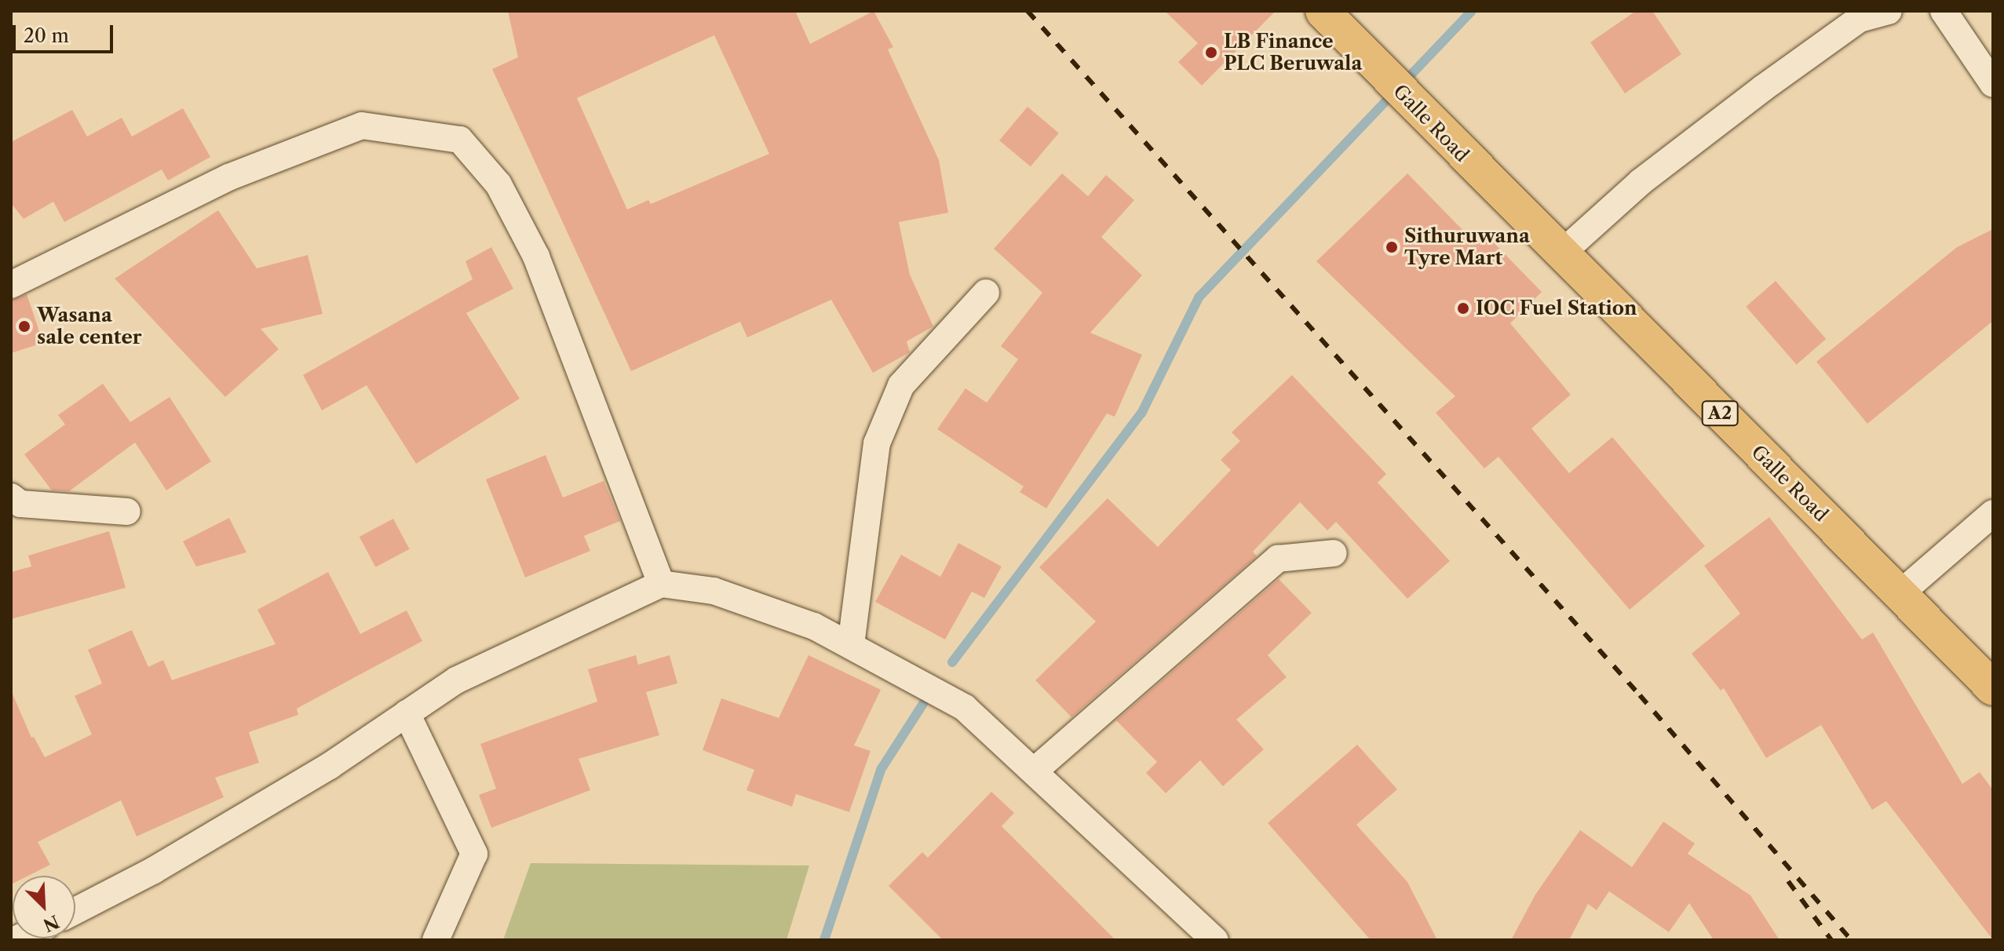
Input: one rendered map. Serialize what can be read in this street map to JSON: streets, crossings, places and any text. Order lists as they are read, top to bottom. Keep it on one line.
{"streets":{"highway":["Galle Road","A2"]},"places":["LB Finance PLC Beruwala","Sithuruwana Tyre Mart","IOC Fuel Station","Wasana sale center"],"scale_bar":"20 m","north":"bottom right"}
